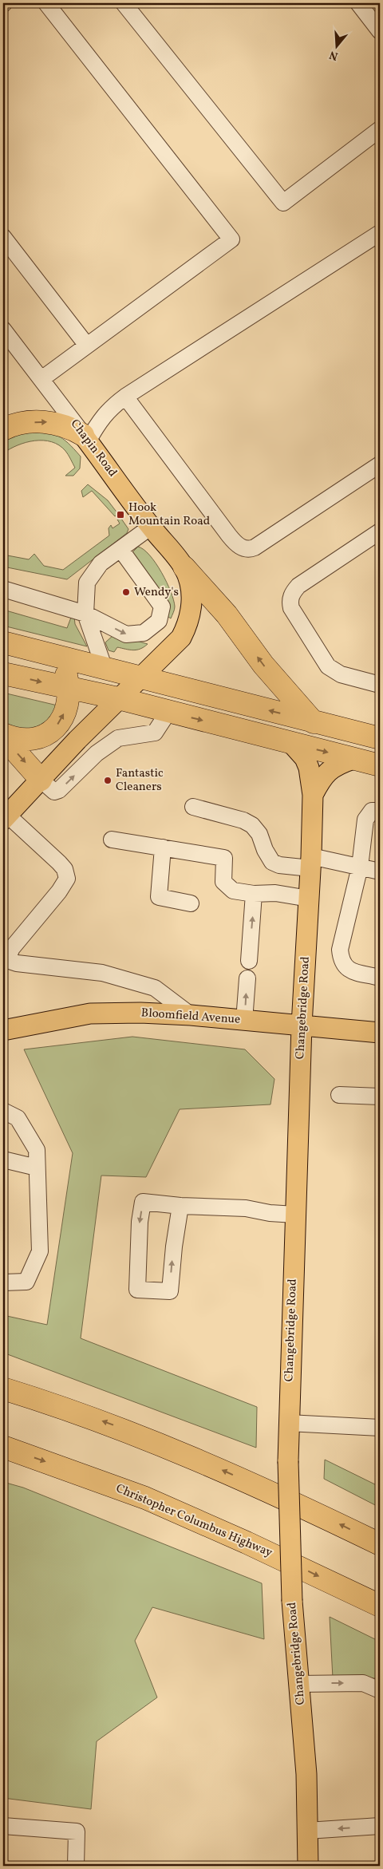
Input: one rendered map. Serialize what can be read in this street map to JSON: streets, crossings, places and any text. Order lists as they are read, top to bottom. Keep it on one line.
{"streets":{"highway":["Christopher Columbus Highway"],"main road":["Chapin Road","Changebridge Road","Bloomfield Avenue"]},"crossings":[["Changebridge Road","Bloomfield Avenue"]],"places":{"transit":["Hook Mountain Road"],"other":["Wendy's","Fantastic Cleaners"]},"north":"bottom"}
